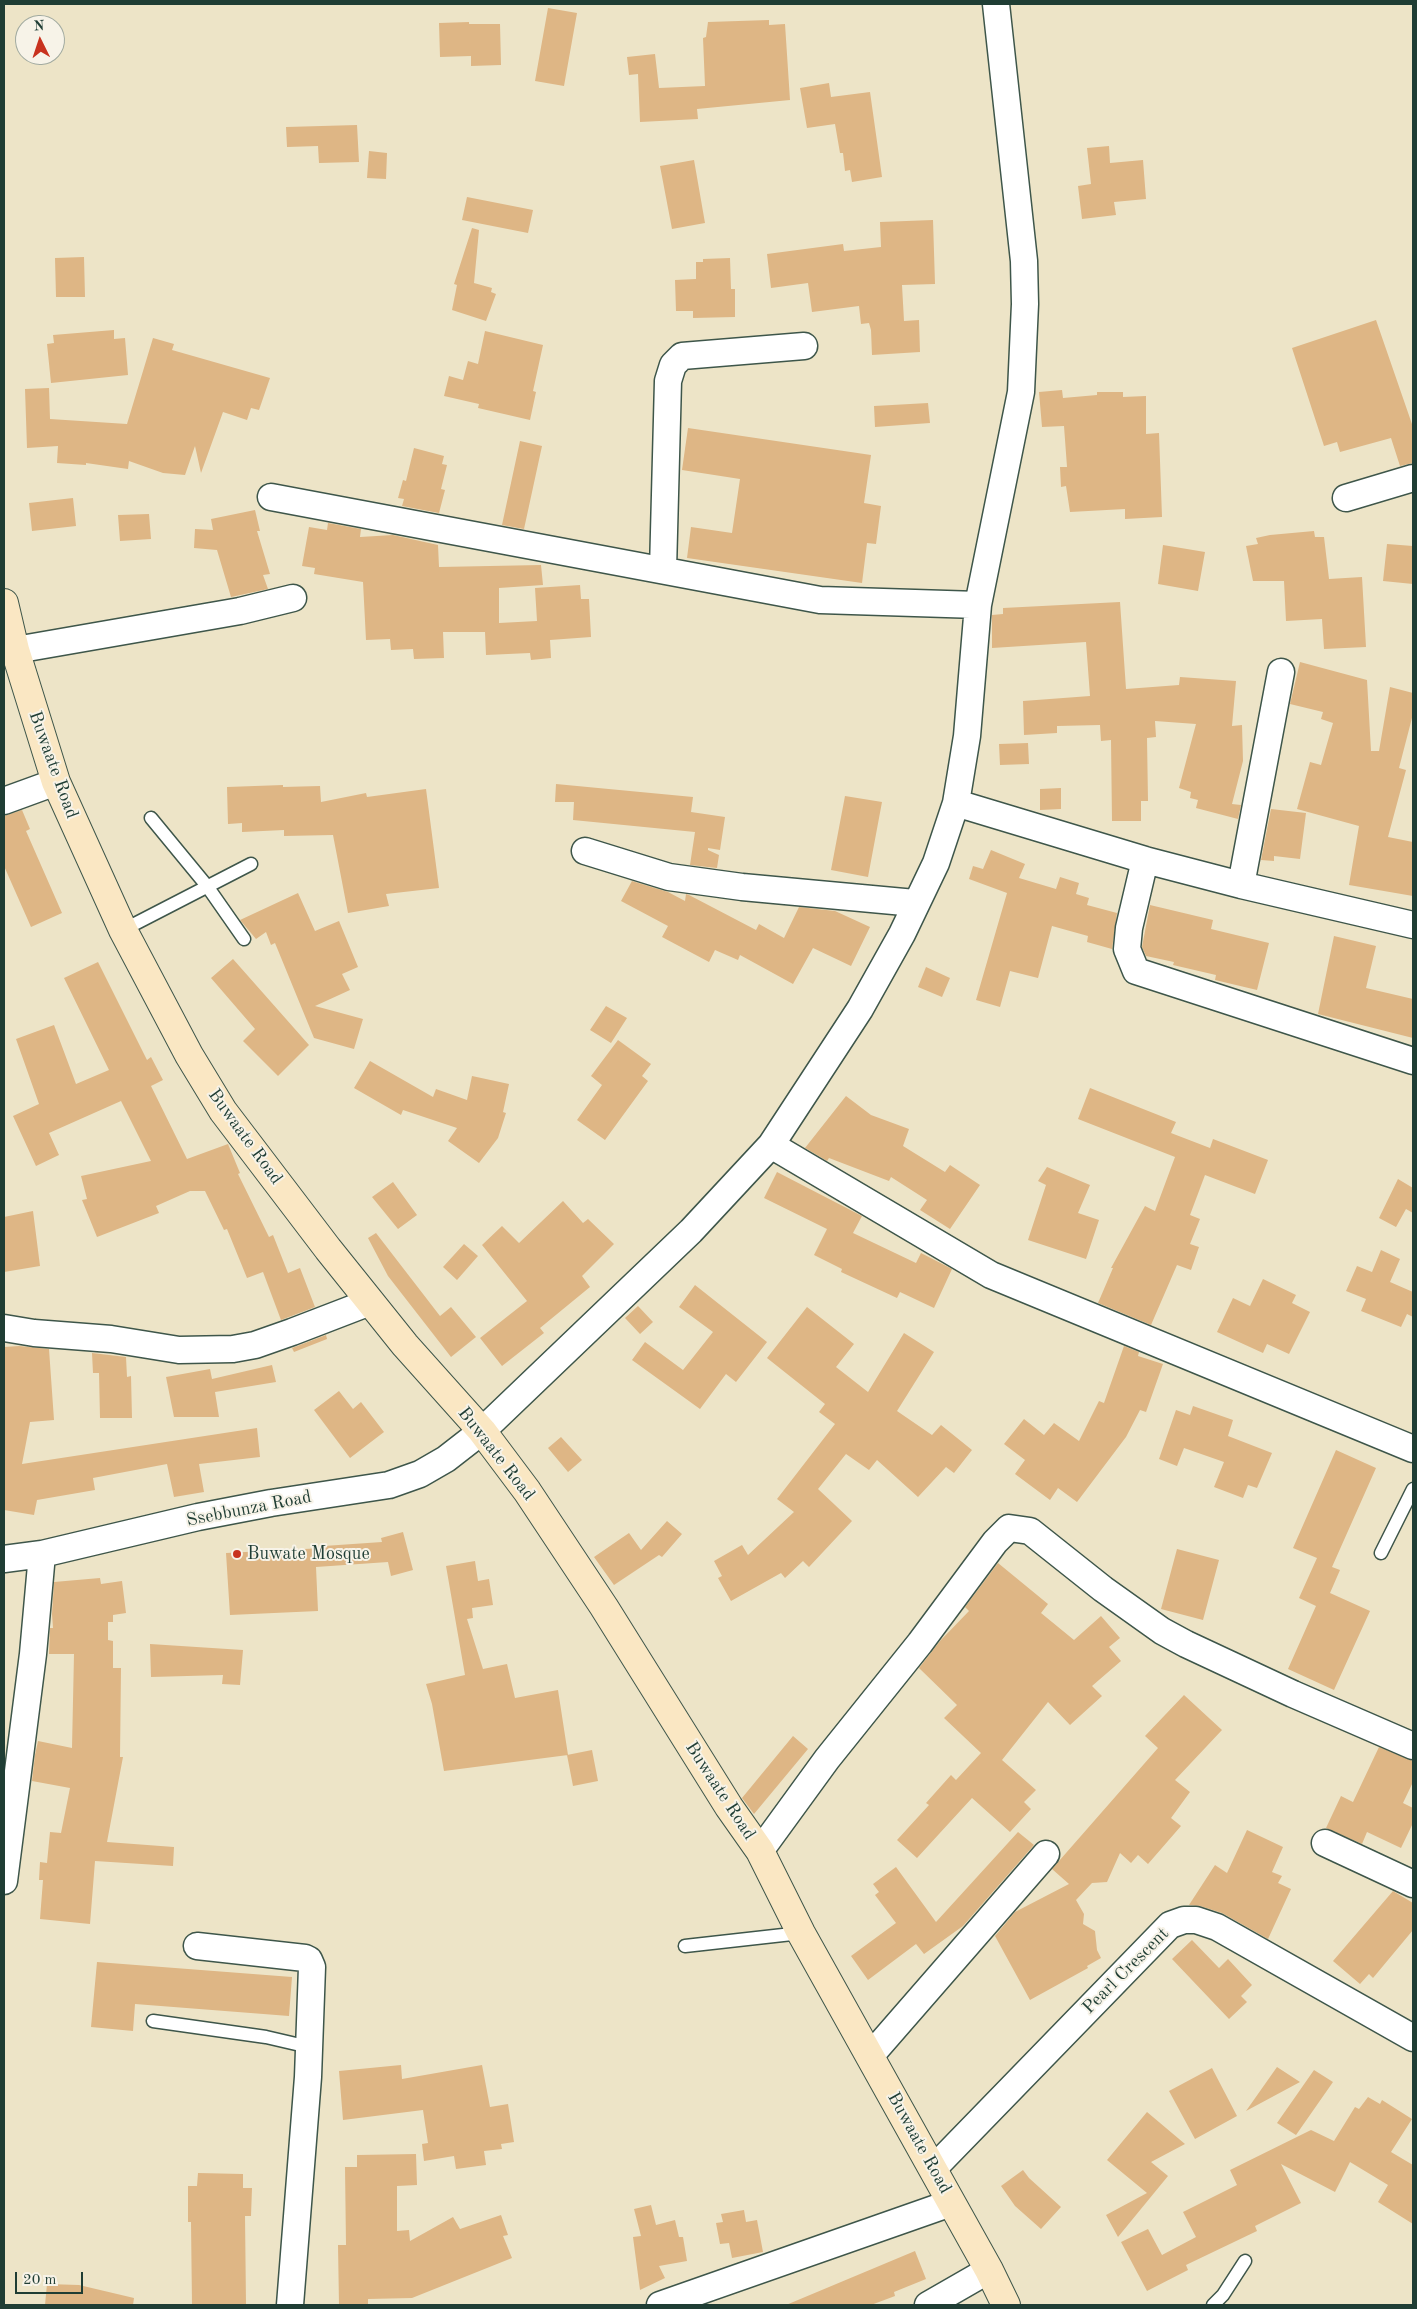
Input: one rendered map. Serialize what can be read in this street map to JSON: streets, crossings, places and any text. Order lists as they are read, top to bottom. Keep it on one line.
{"streets":{"street":["Buwaate Road","Ssebbunza Road","Pearl Crescent"]},"crossings":[["Buwaate Road","Ssebbunza Road"],["Buwaate Road","Pearl Crescent"]],"places":["Buwate Mosque"],"scale_bar":"20 m","north":"top"}
